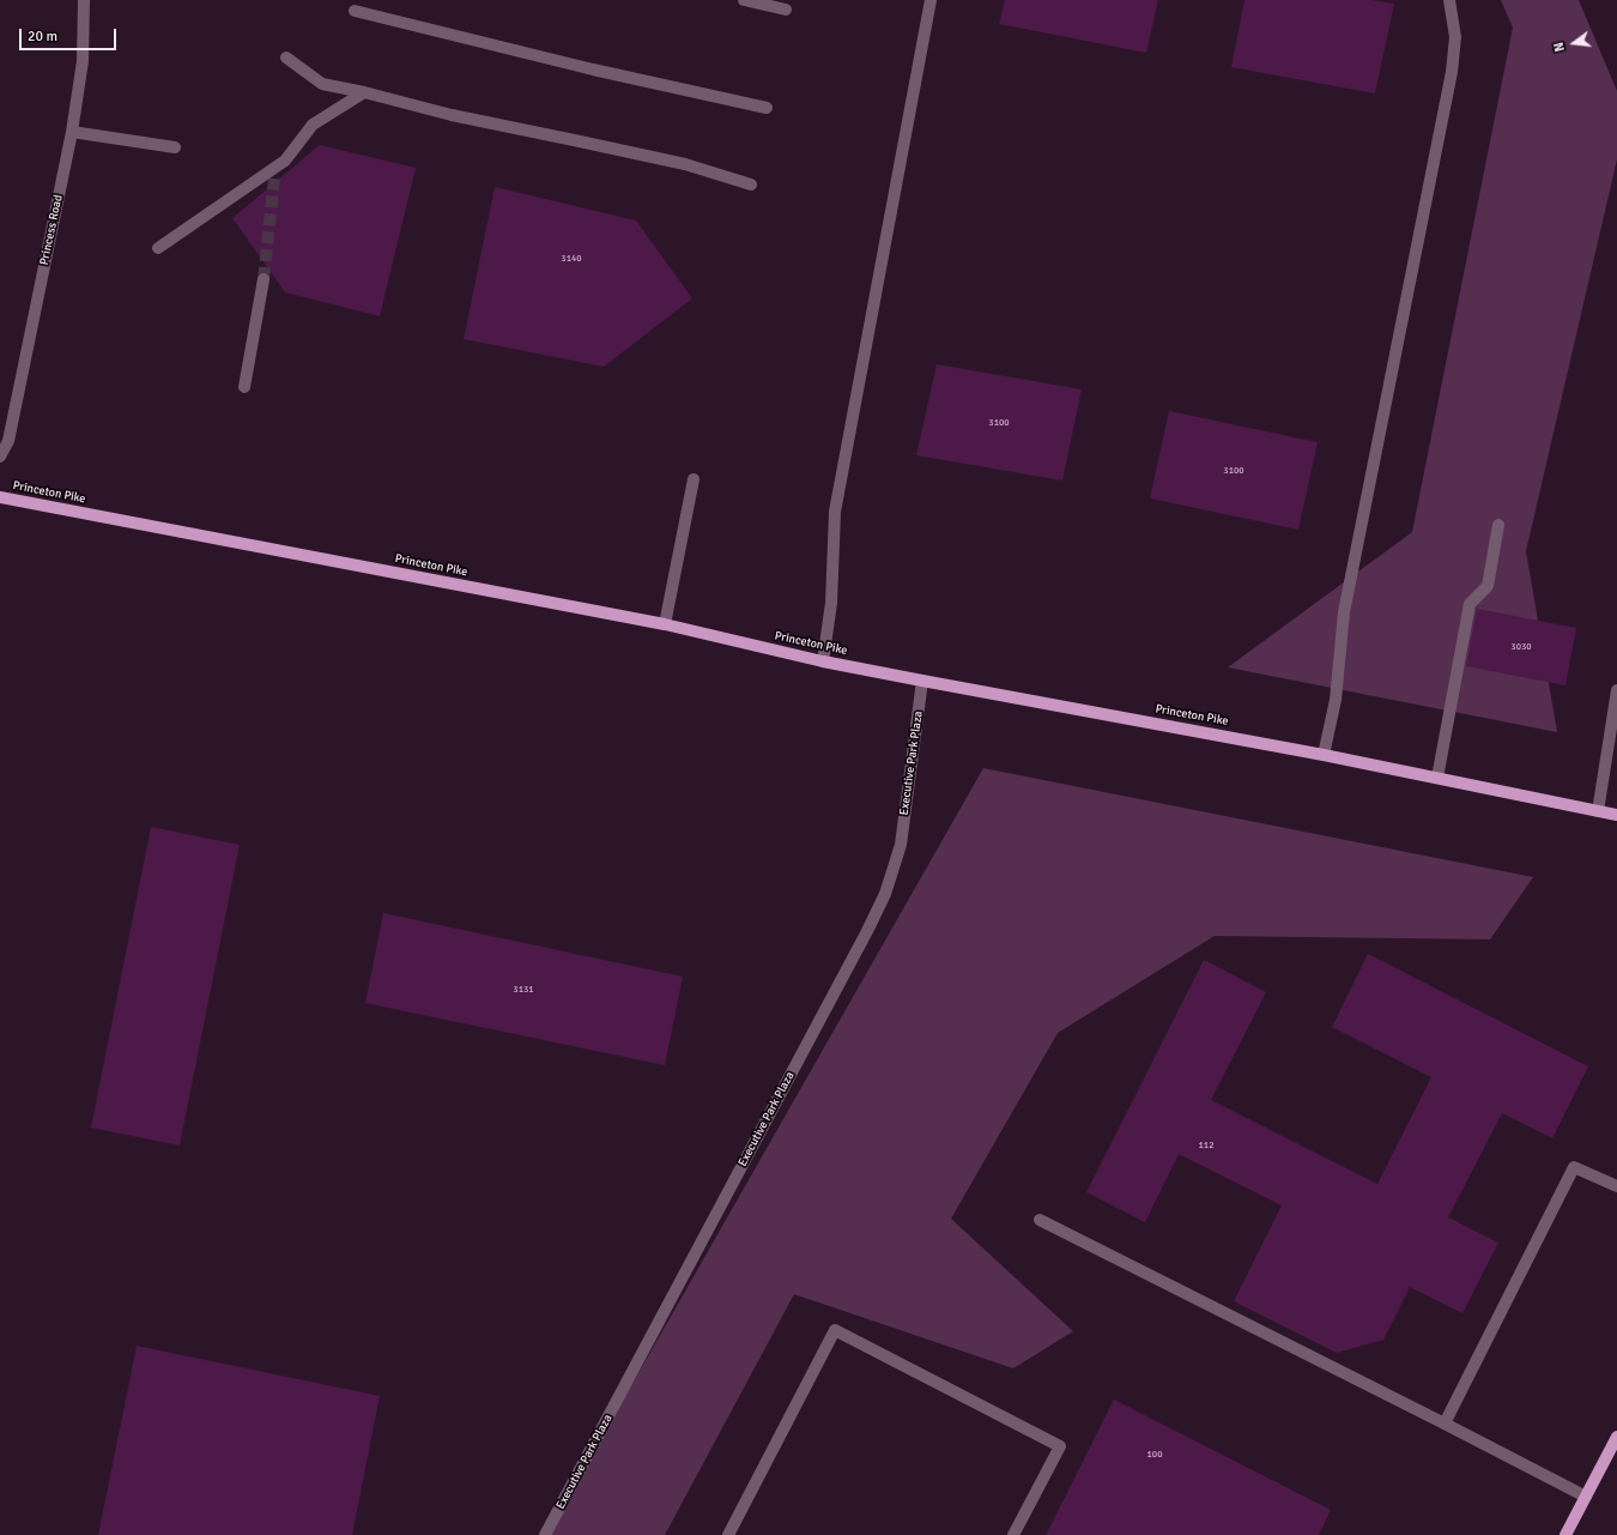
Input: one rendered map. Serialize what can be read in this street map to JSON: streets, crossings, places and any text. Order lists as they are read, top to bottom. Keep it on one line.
{"streets":{"main road":["Princeton Pike"],"street":["Princess Road","Executive Park Plaza"]},"crossings":[["Princeton Pike","Executive Park Plaza"]],"house_numbers":["3140","3100","3100","3030","3131","112","100"],"scale_bar":"20 m","north":"left"}
